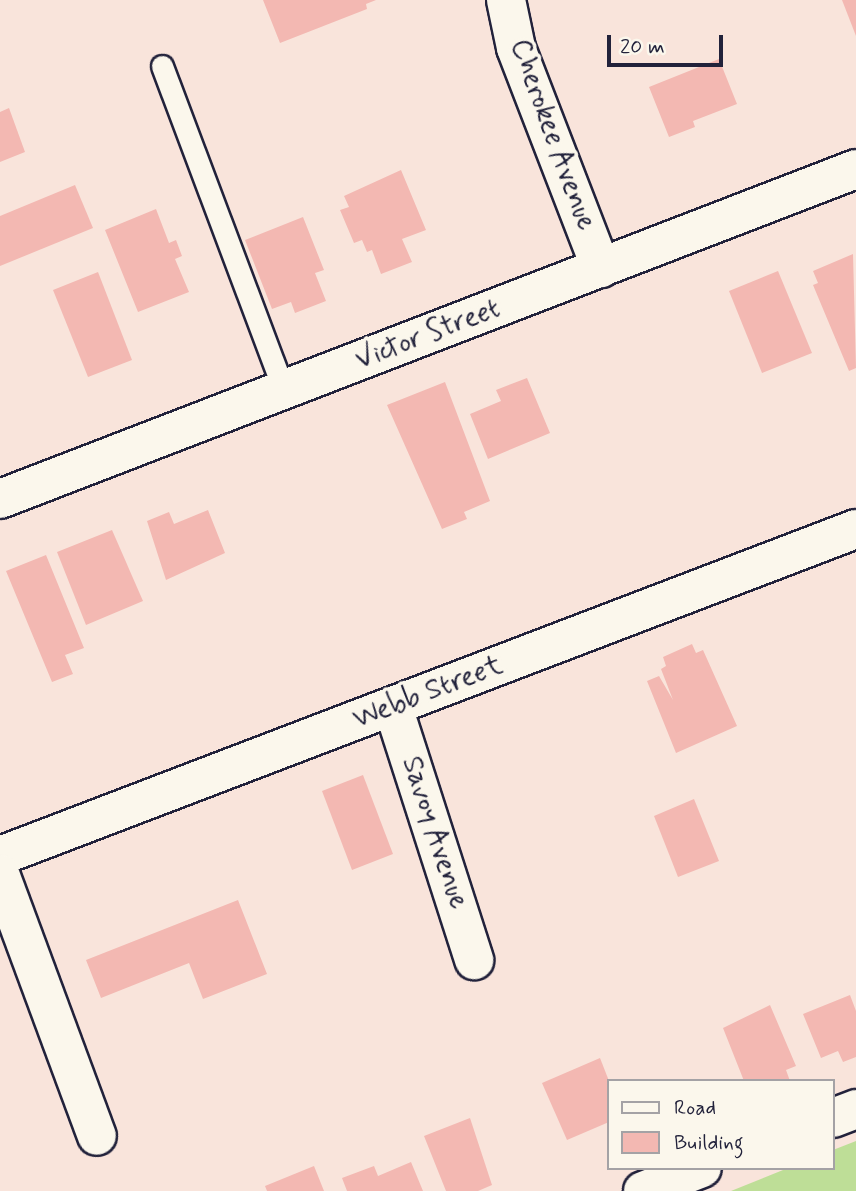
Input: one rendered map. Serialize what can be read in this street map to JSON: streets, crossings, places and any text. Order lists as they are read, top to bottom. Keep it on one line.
{"streets":{"street":["Cherokee Avenue","Victor Street","Webb Street","Savoy Avenue"]},"crossings":[["Cherokee Avenue","Victor Street"],["Webb Street","Savoy Avenue"]],"legend":["Road","Building"],"scale_bar":"20 m"}
